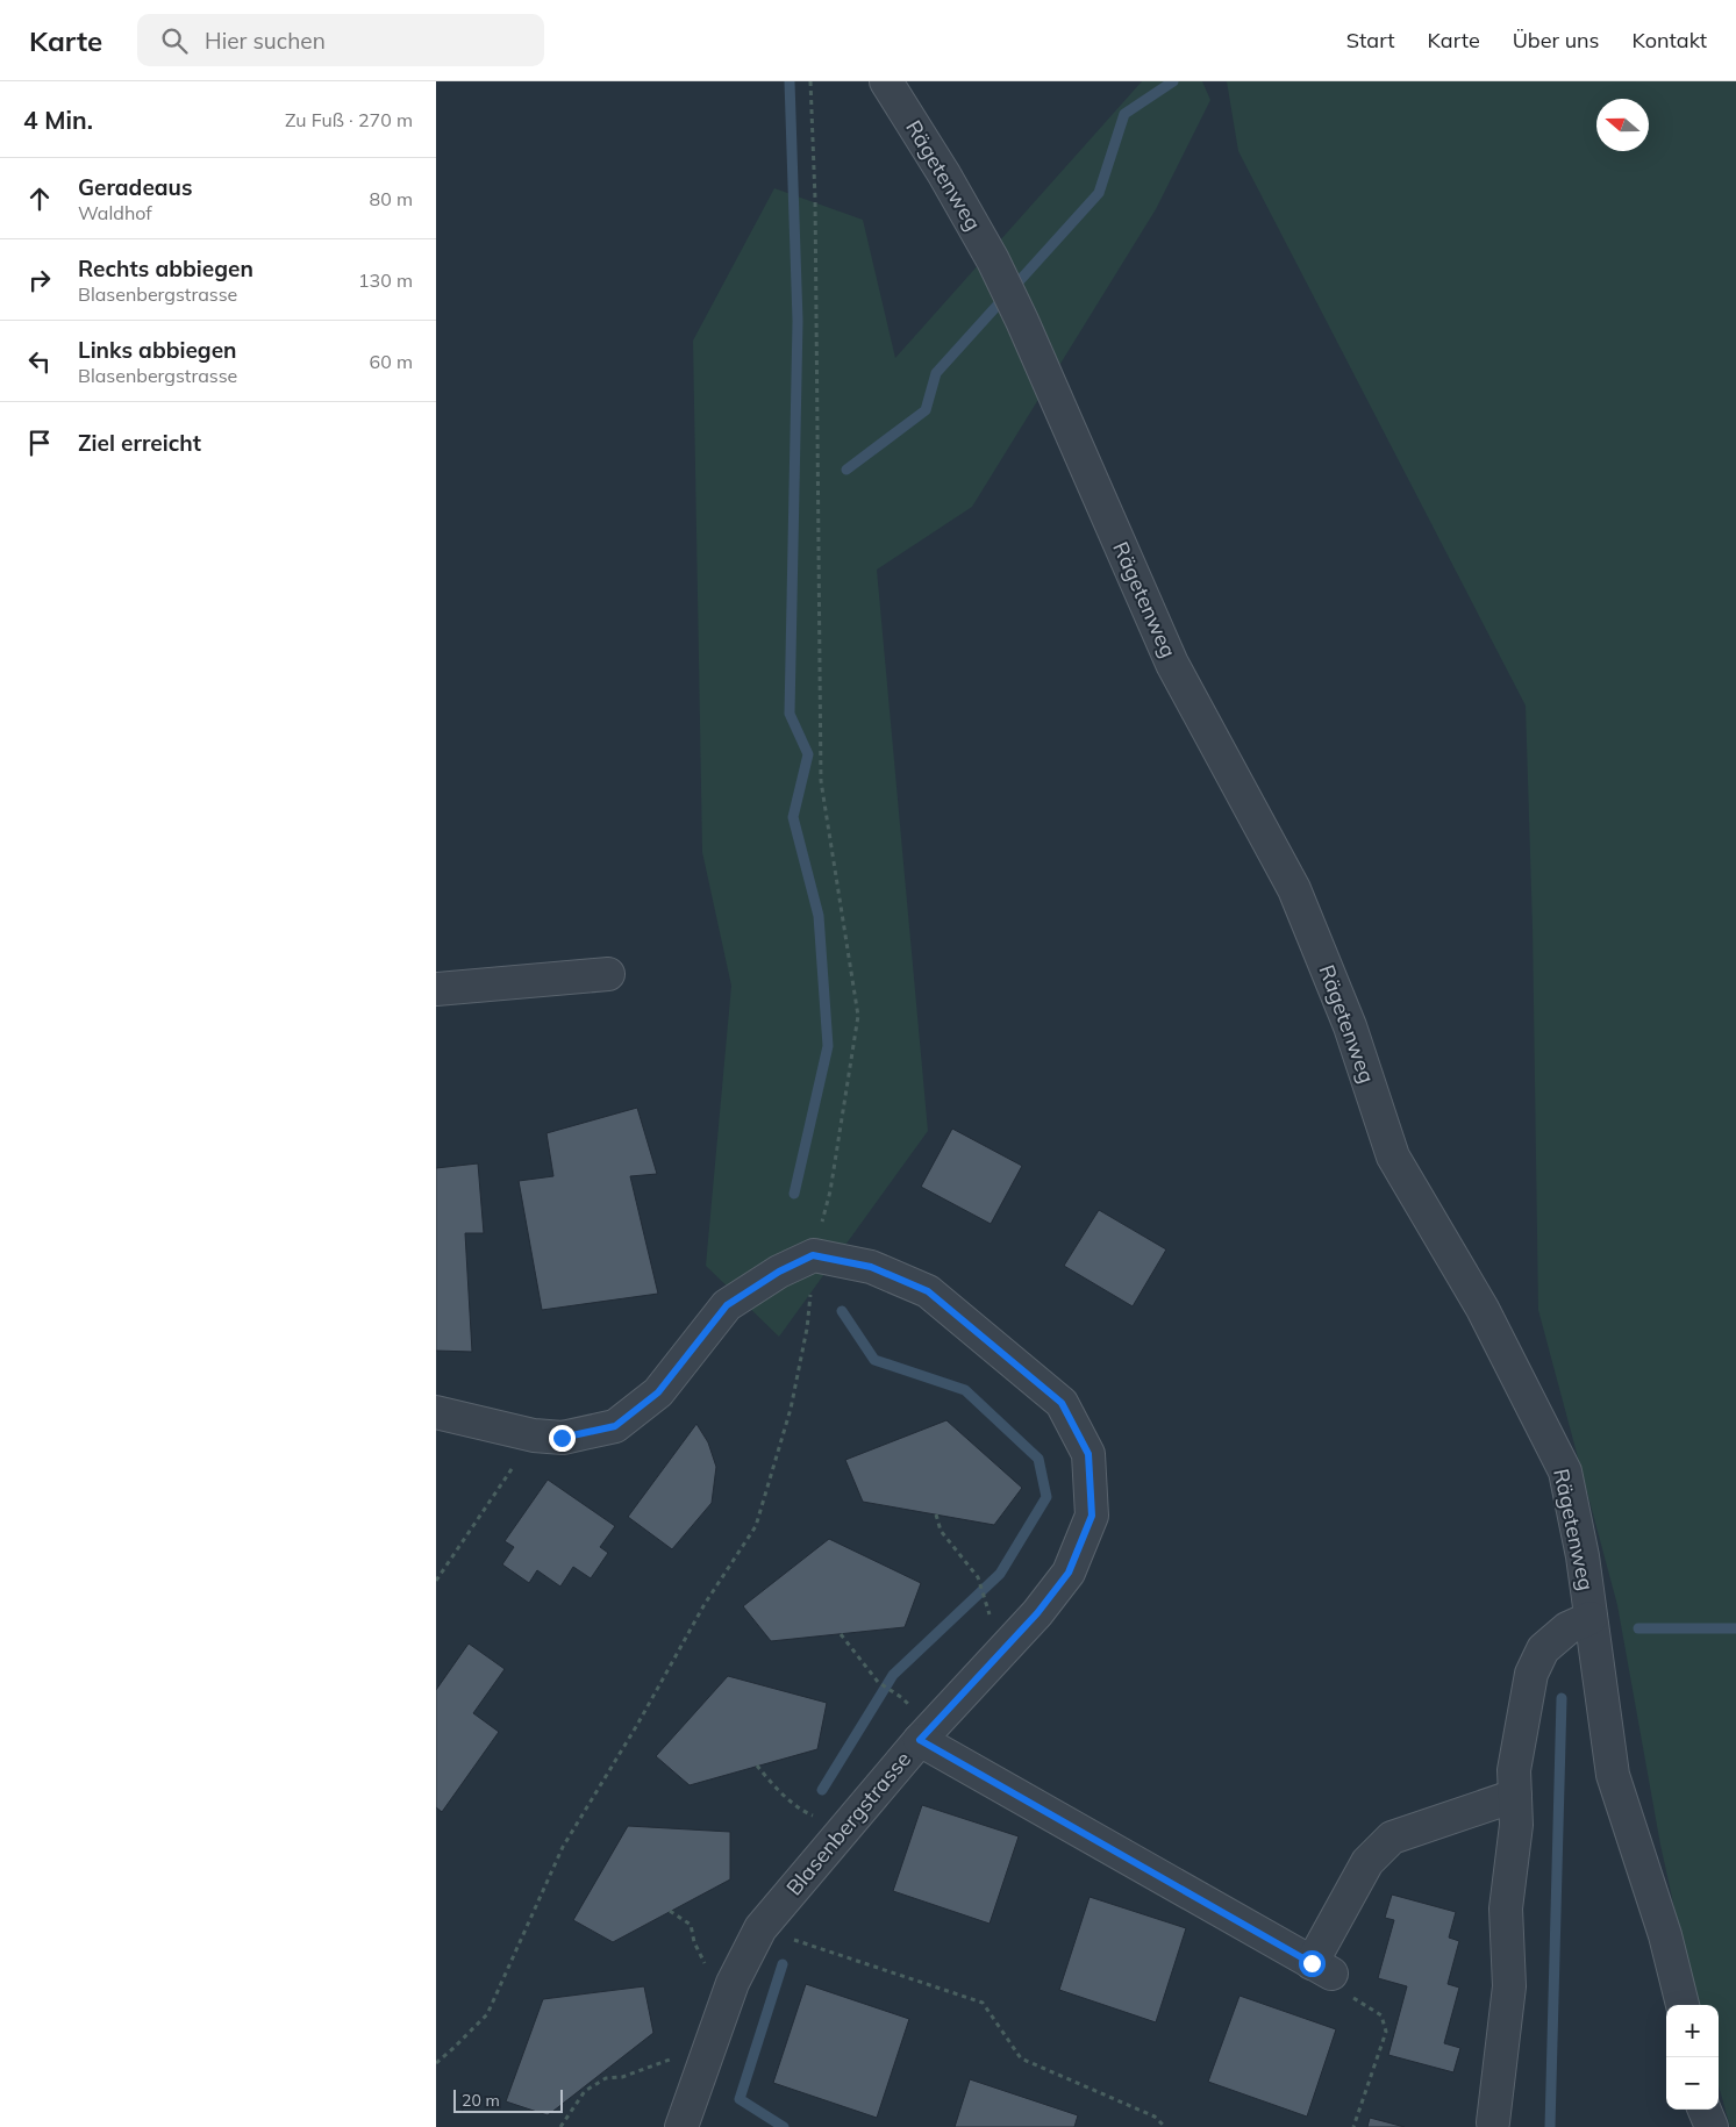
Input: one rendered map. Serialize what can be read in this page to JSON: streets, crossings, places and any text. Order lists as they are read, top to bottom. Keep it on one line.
{"streets":{"street":["Rägetenweg","Blasenbergstrasse"]},"scale_bar":"20 m","north":"left","page":{"header":"Karte","search":"Hier suchen","nav":["Start","Karte","Über uns","Kontakt"],"heading":["4 Min.","Zu Fuß · 270 m"],"list":[["Geradeaus","Waldhof","80 m"],["Rechts abbiegen","Blasenbergstrasse","130 m"],["Links abbiegen","Blasenbergstrasse","60 m"],"Ziel erreicht"],"map_buttons":["+","−"],"scale":"20 m"}}
